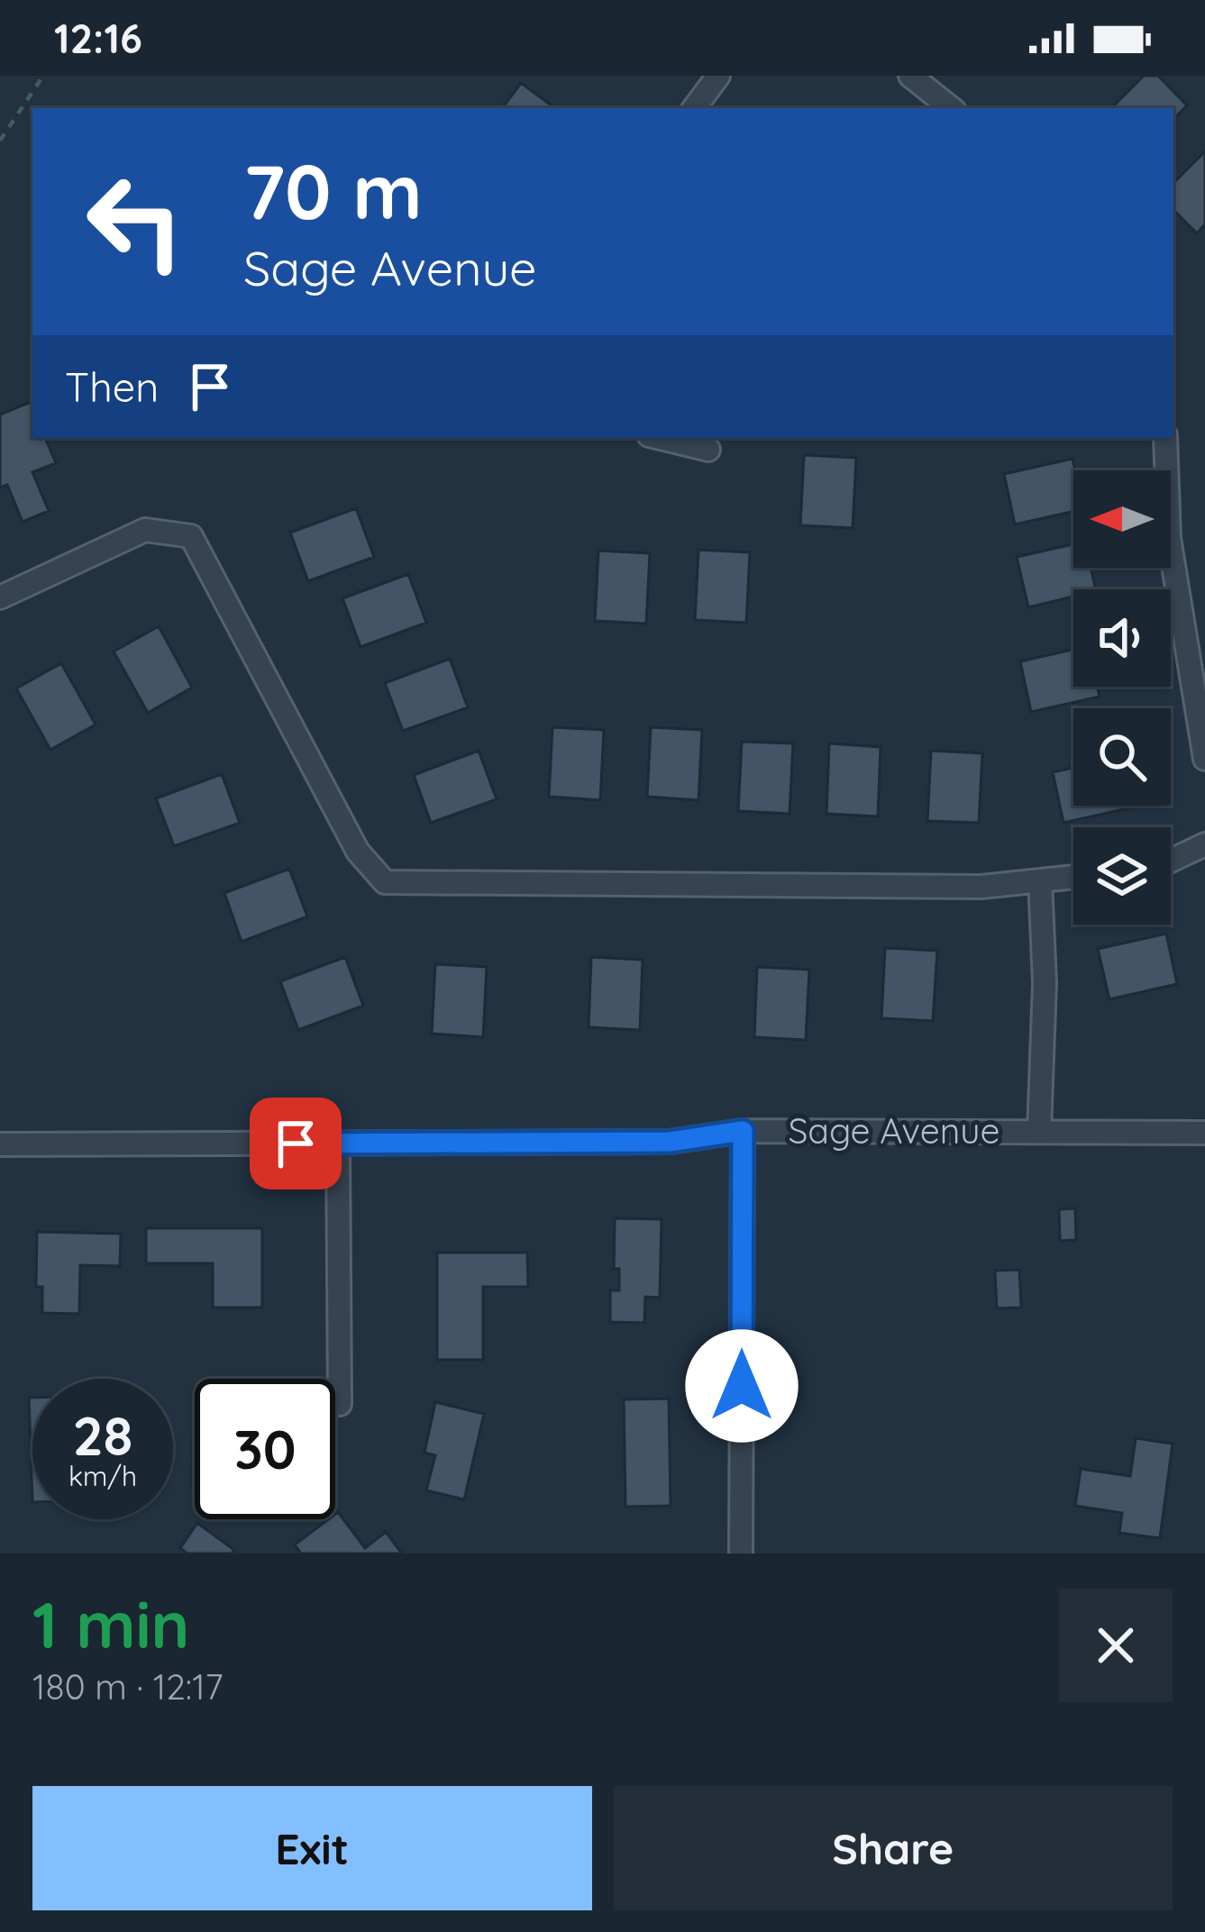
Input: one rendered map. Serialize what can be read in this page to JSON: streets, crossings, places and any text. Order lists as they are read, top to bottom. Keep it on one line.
{"streets":{"street":["Sage Avenue"]},"north":"left","page":{"status":"12:16","turn":["70 m","Sage Avenue"],"then":"Then","speed":"28 km/h","limit":"30","heading":["1 min","180 m · 12:17"],"buttons":["Exit","Share"]}}
